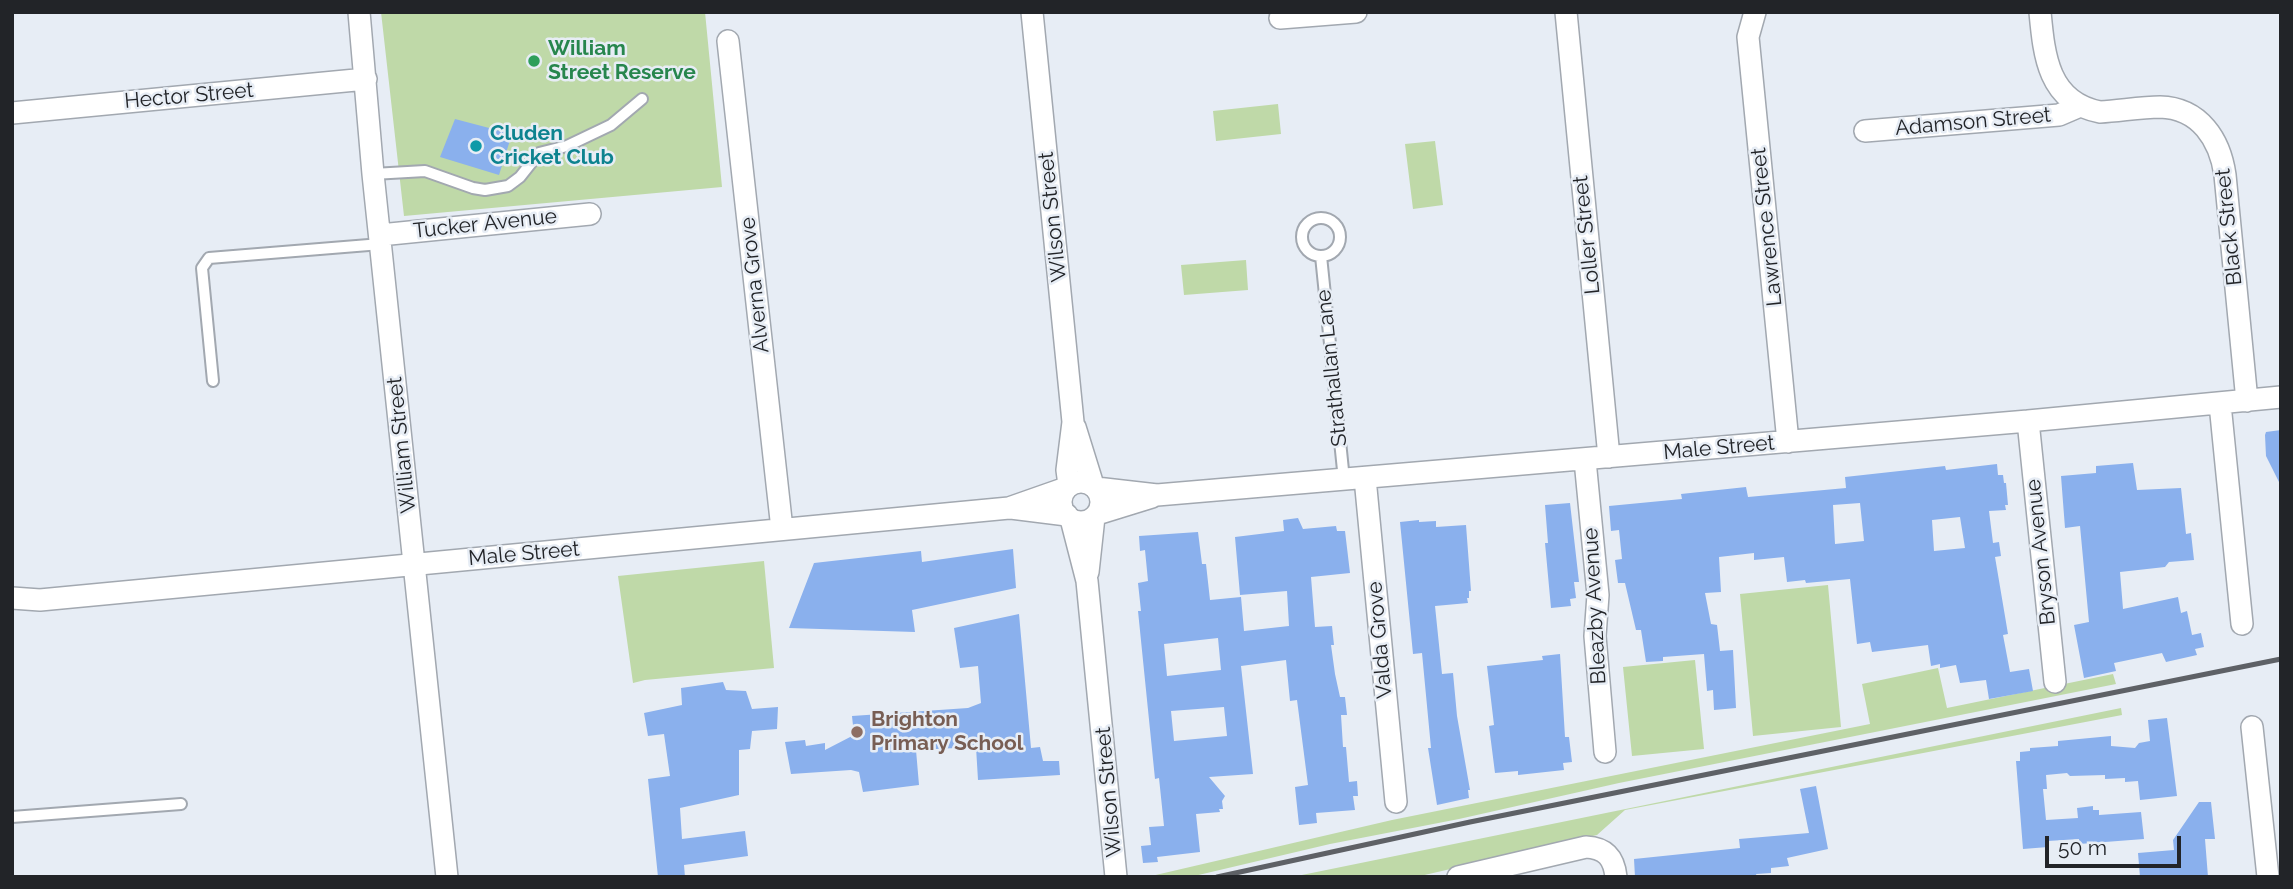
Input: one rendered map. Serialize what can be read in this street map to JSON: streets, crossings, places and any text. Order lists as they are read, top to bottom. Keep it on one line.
{"streets":{"street":["Hector Street","Adamson Street","Wilson Street","Tucker Avenue","Lawrence Street","Black Street","Loller Street","Alverna Grove","William Street","Male Street","Bryson Avenue","Bleazby Avenue","Valda Grove"],"lane":["Strathallan Lane"]},"crossings":[["Hector Street","William Street"],["Adamson Street","Black Street"],["Wilson Street","Male Street"],["Tucker Avenue","William Street"],["Lawrence Street","Male Street"],["Black Street","Male Street"],["Loller Street","Male Street"],["Alverna Grove","Male Street"],["Strathallan Lane","Male Street"],["Strathallan Lane","Valda Grove"],["William Street","Male Street"],["Male Street","Bryson Avenue"],["Male Street","Bleazby Avenue"],["Male Street","Valda Grove"]],"places":["William Street Reserve","Cluden Cricket Club","Brighton Primary School"],"scale_bar":"50 m"}
